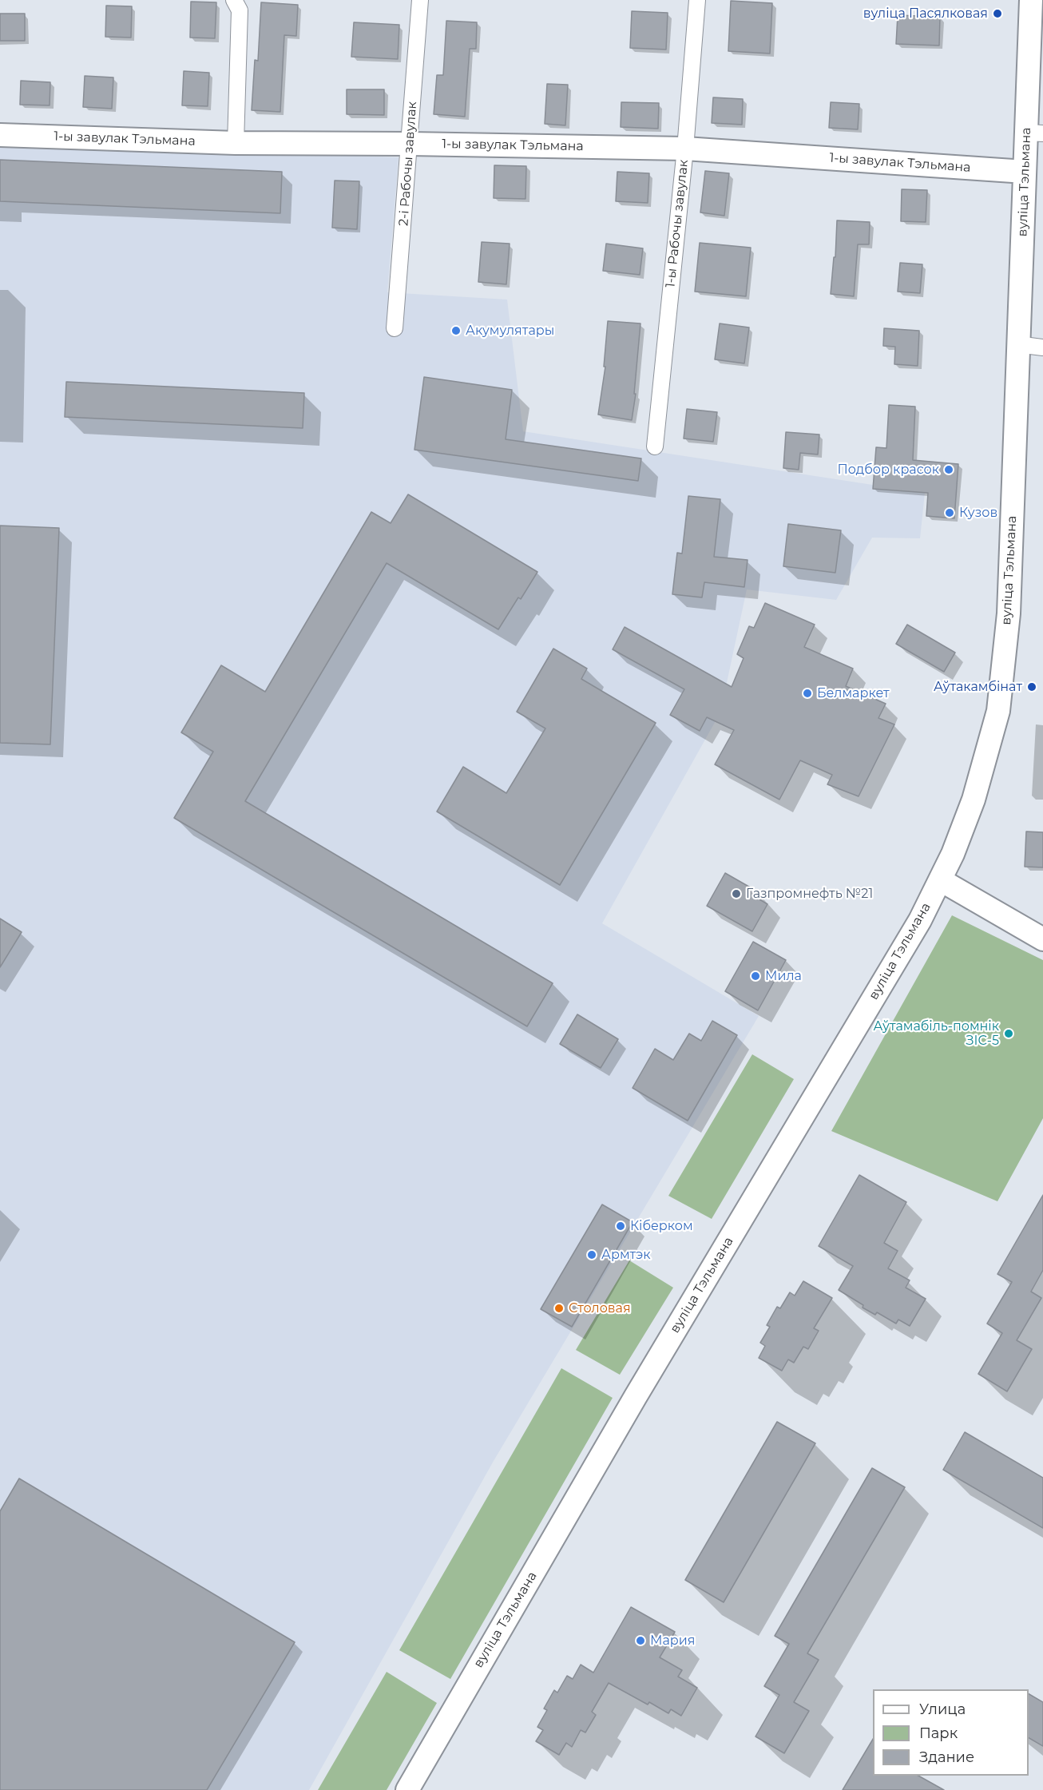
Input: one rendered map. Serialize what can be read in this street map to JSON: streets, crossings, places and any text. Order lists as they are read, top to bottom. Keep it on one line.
{"streets":{"main road":["1-ы завулак Тэльмана","вуліца Тэльмана"],"street":["2-і Рабочы завулак","1-ы Рабочы завулак"]},"crossings":[["1-ы завулак Тэльмана","2-і Рабочы завулак"],["1-ы завулак Тэльмана","вуліца Тэльмана"],["1-ы завулак Тэльмана","1-ы Рабочы завулак"]],"places":["вуліца Пасялковая","Акумулятары","Подбор красок","Кузов","Аўтакамбінат","Белмаркет","Газпромнефть №21","Мила","Аўтамабіль-помнік ЗІС-5","Кіберком","Армтэк","Столовая","Мария"],"legend":["Улица","Парк","Здание"]}
